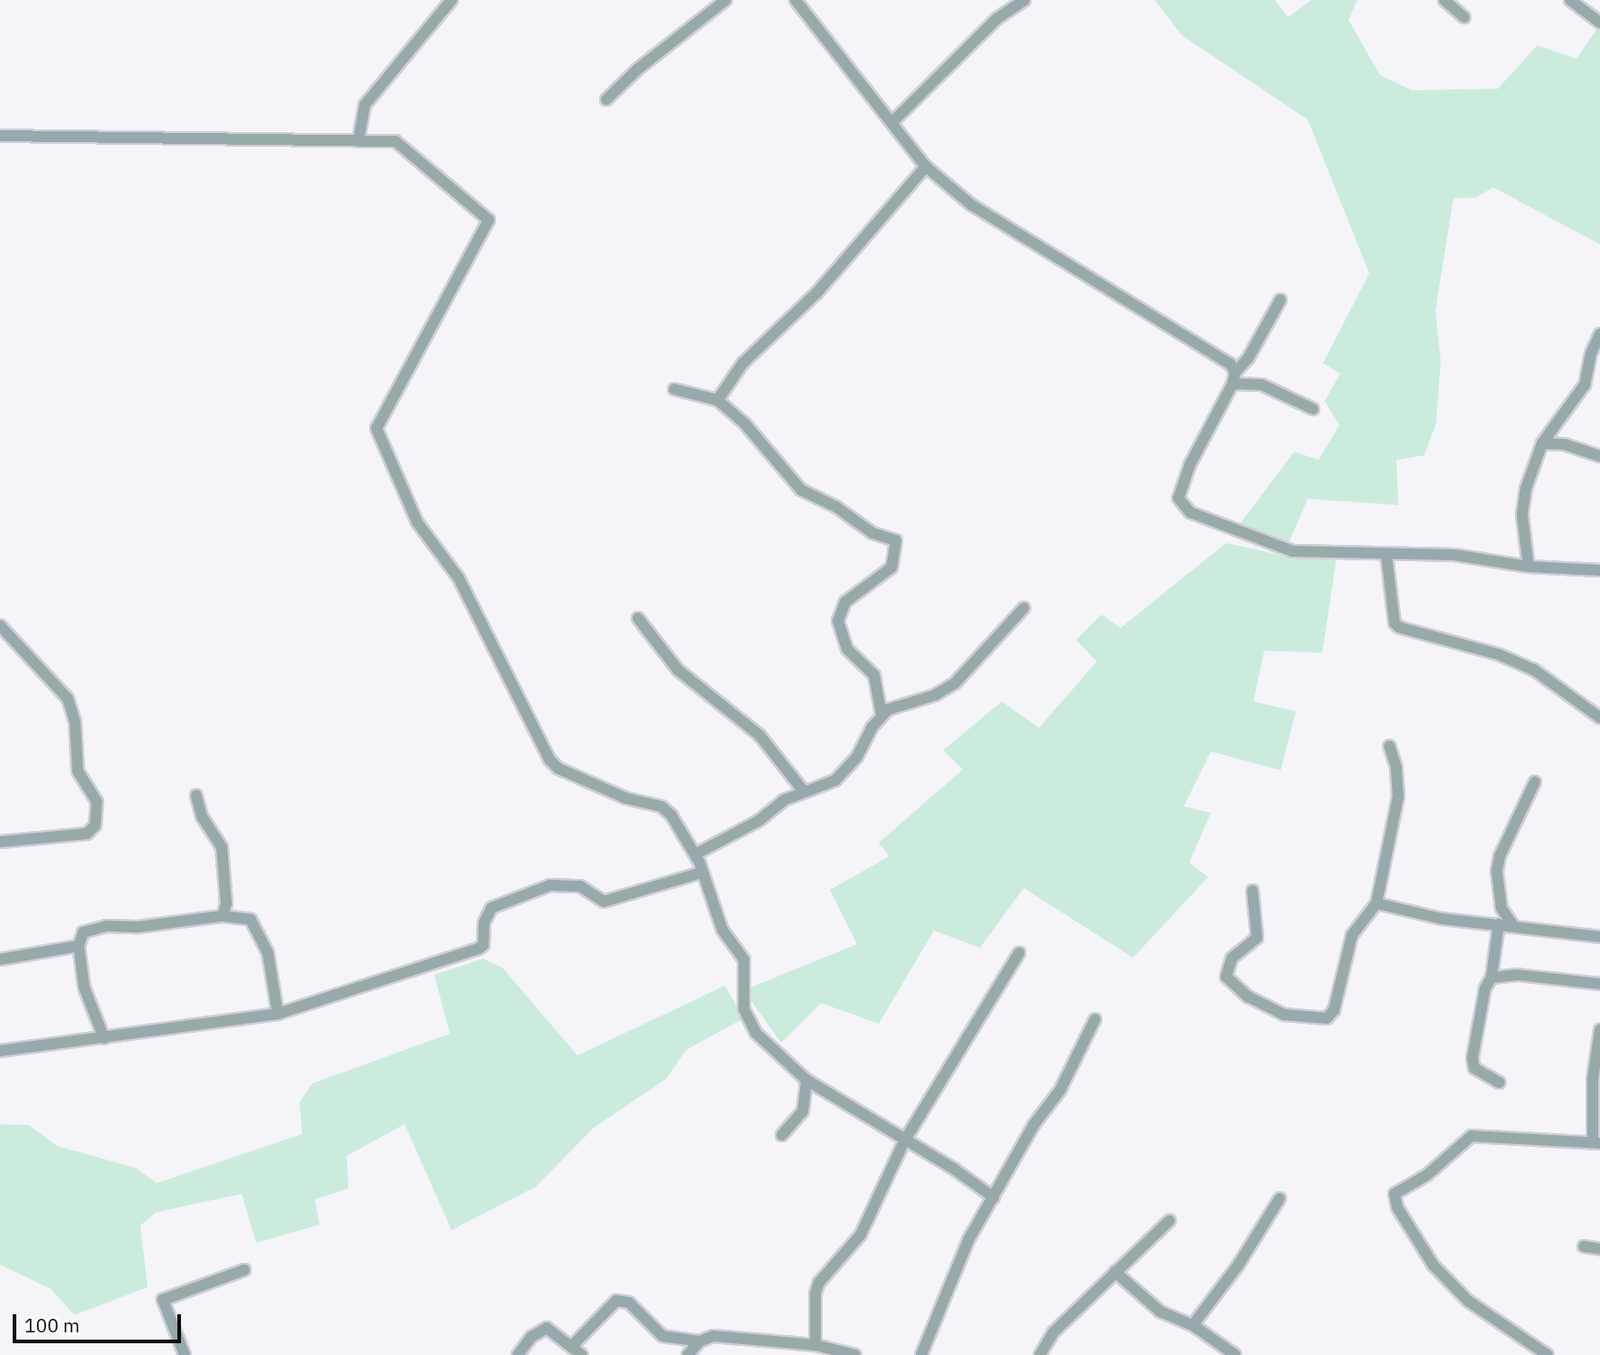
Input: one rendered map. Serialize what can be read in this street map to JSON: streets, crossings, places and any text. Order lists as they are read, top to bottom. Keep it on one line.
{"scale_bar":"100 m"}
